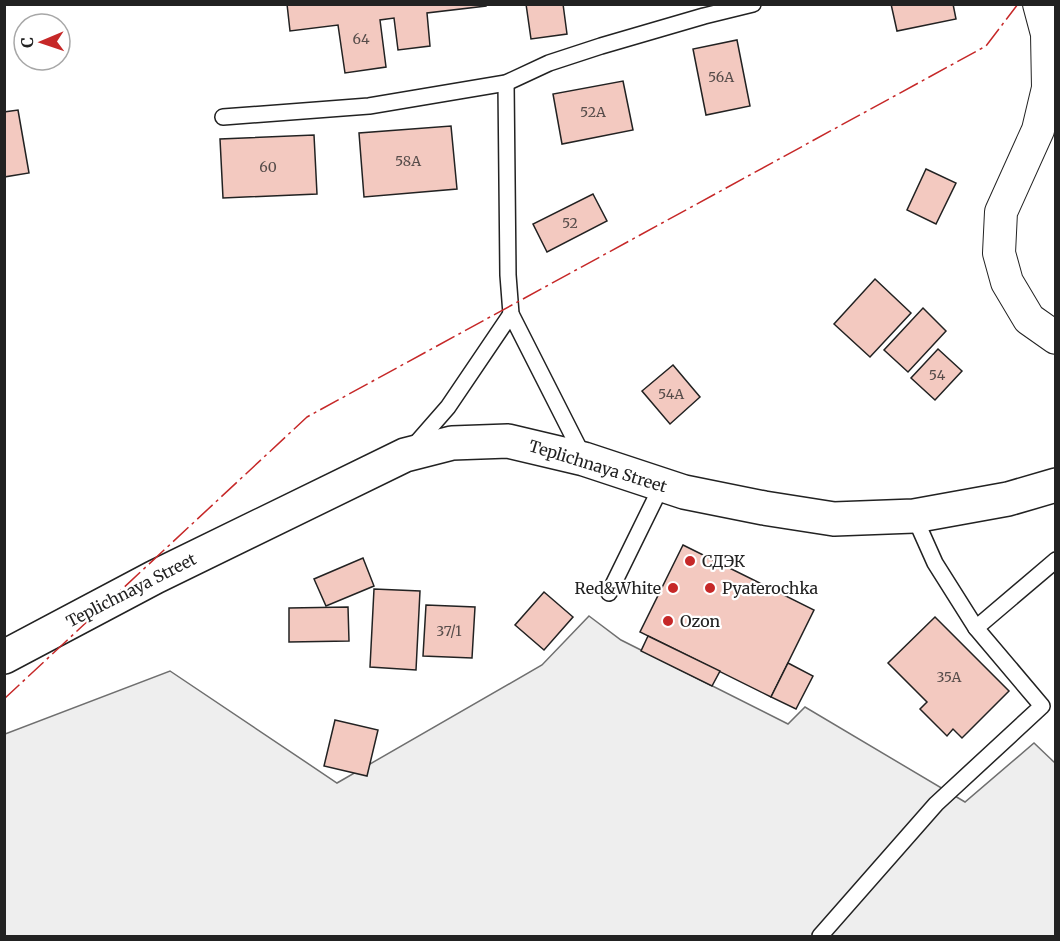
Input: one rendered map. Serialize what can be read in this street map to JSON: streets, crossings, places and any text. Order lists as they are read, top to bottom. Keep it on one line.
{"streets":{"street":["Teplichnaya Street"]},"places":["СДЭК","Red&White","Pyaterochka","Ozon"],"house_numbers":["64","56А","52А","58А","60","52","54","54А","37/1","35А"],"north":"left"}
